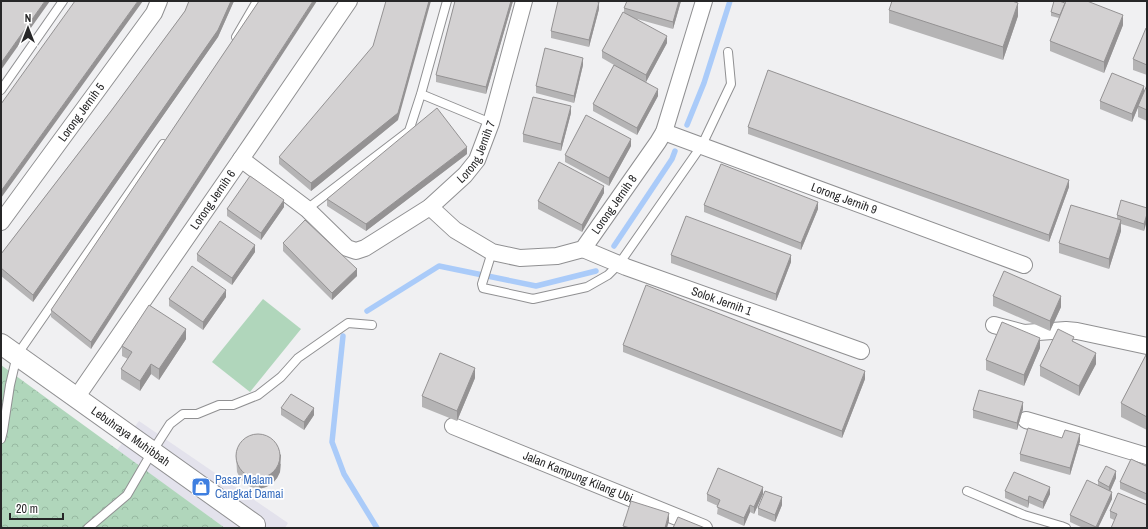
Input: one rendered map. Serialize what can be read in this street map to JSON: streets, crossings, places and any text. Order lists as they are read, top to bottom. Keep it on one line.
{"streets":{"street":["Lorong Jernih 5","Lorong Jernih 7","Lorong Jernih 9","Lorong Jernih 6","Lorong Jernih 8","Solok Jernih 1","Lebuhraya Muhibbah","Jalan Kampung Kilang Ubi"]},"crossings":[["Lorong Jernih 9","Lorong Jernih 8"],["Lorong Jernih 6","Lebuhraya Muhibbah"],["Lorong Jernih 8","Solok Jernih 1"]],"places":{"shop":["Pasar Malam Cangkat Damai"]},"scale_bar":"20 m","north":"top"}
